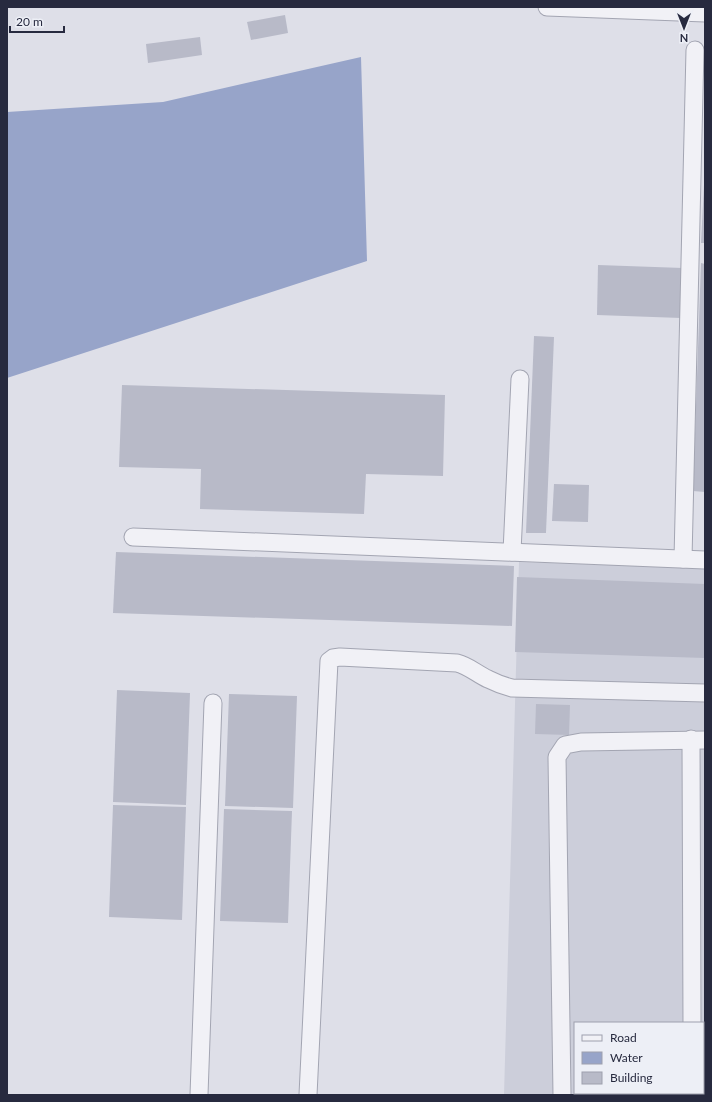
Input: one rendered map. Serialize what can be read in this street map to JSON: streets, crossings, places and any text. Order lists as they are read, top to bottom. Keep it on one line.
{"legend":["Road","Water","Building"],"scale_bar":"20 m","north":"bottom"}
